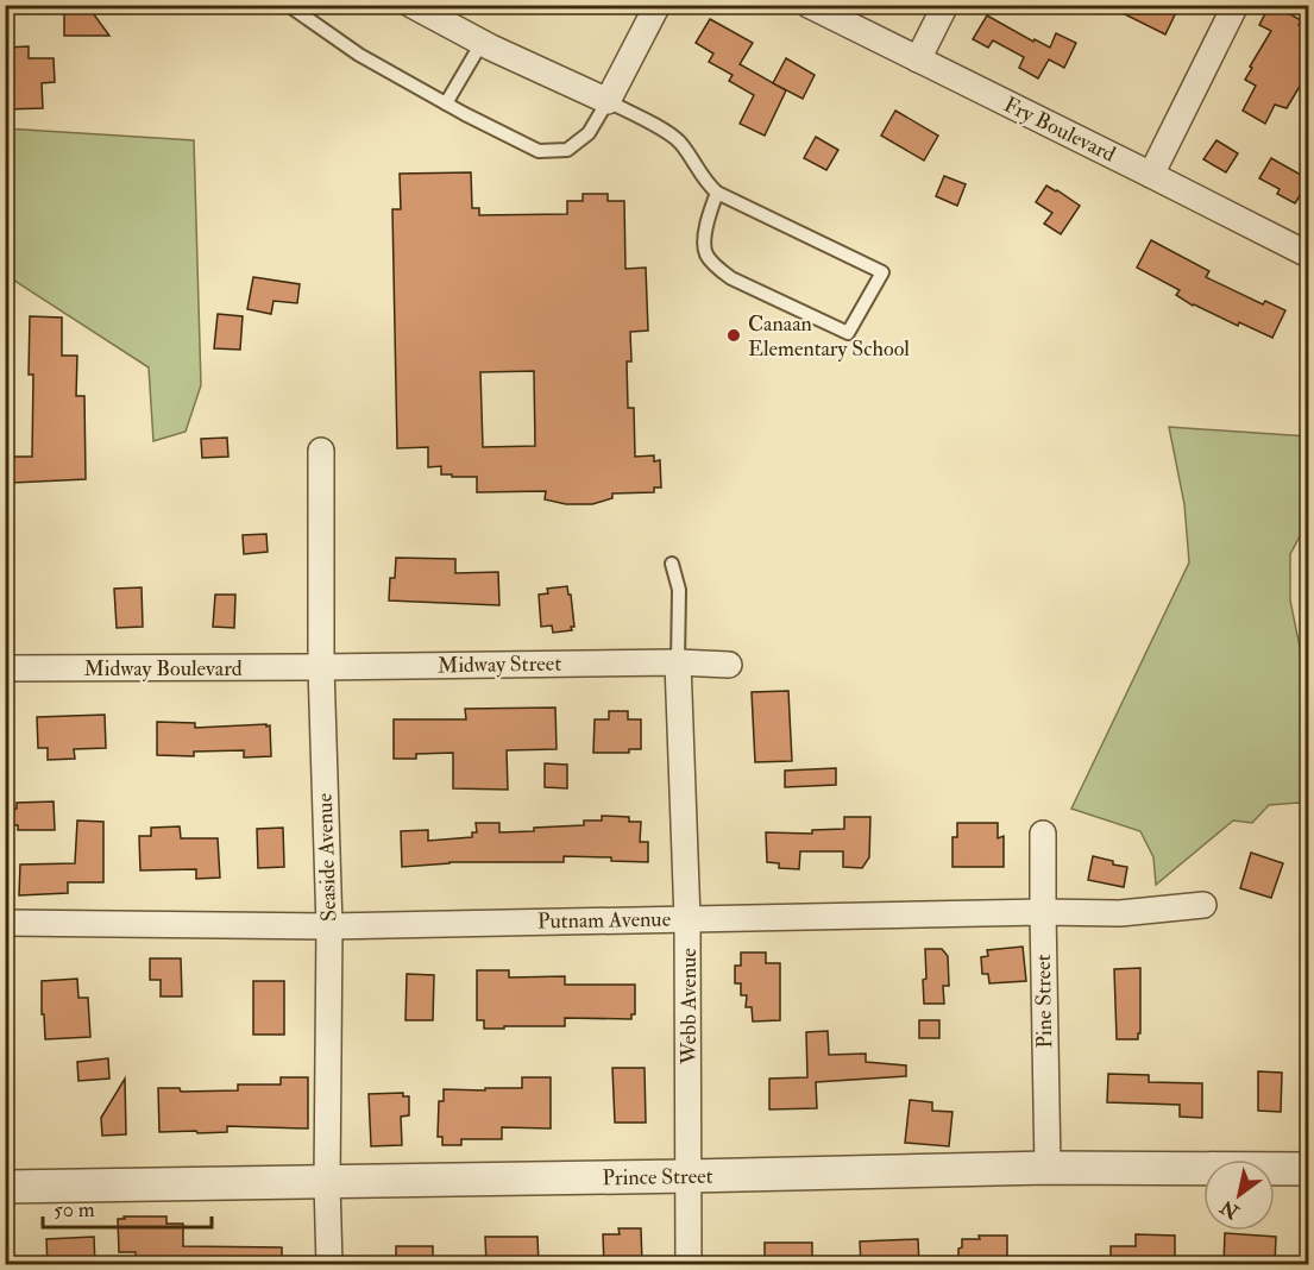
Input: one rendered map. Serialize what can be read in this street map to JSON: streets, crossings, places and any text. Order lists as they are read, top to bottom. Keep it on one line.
{"streets":{"street":["Fry Boulevard","Midway Street","Midway Boulevard","Seaside Avenue","Putnam Avenue","Pine Street","Webb Avenue","Prince Street"]},"crossings":[["Midway Street","Midway Boulevard"],["Midway Street","Seaside Avenue"],["Midway Street","Webb Avenue"],["Midway Boulevard","Seaside Avenue"],["Seaside Avenue","Putnam Avenue"],["Seaside Avenue","Prince Street"],["Putnam Avenue","Pine Street"],["Putnam Avenue","Webb Avenue"],["Pine Street","Prince Street"],["Webb Avenue","Prince Street"]],"places":["Canaan Elementary School"],"scale_bar":"50 m","north":"bottom left"}
